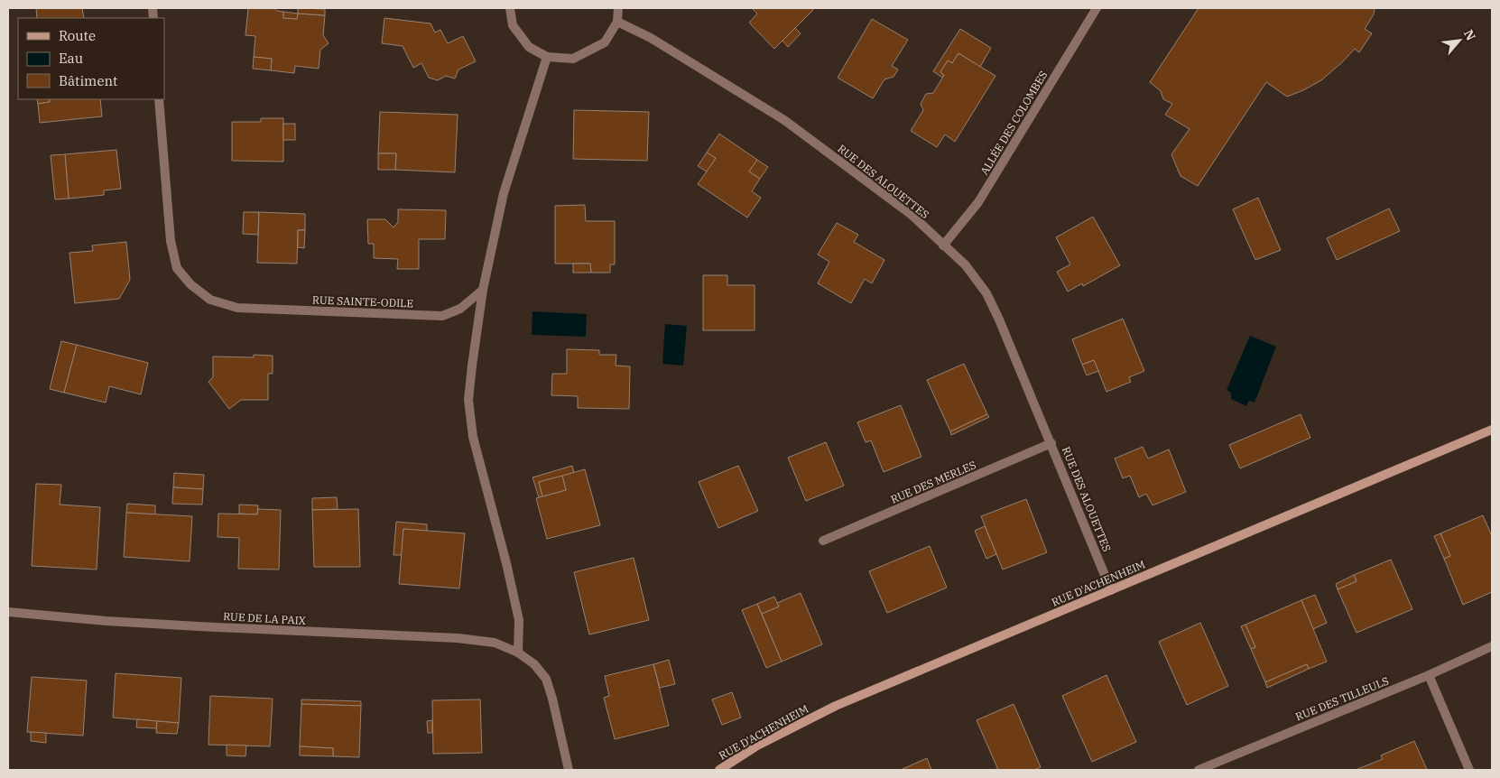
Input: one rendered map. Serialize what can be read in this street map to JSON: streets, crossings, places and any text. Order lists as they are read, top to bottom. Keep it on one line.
{"streets":{"main road":["RUE D'ACHENHEIM"],"street":["ALLÉE DES COLOMBES","RUE DES ALOUETTES","RUE SAINTE-ODILE","RUE DES MERLES","RUE DE LA PAIX","RUE DES TILLEULS"]},"crossings":[["ALLÉE DES COLOMBES","RUE DES ALOUETTES"],["RUE DES ALOUETTES","RUE DES MERLES"],["RUE DES ALOUETTES","RUE D'ACHENHEIM"]],"legend":["Route","Eau","Bâtiment"],"north":"top right"}
